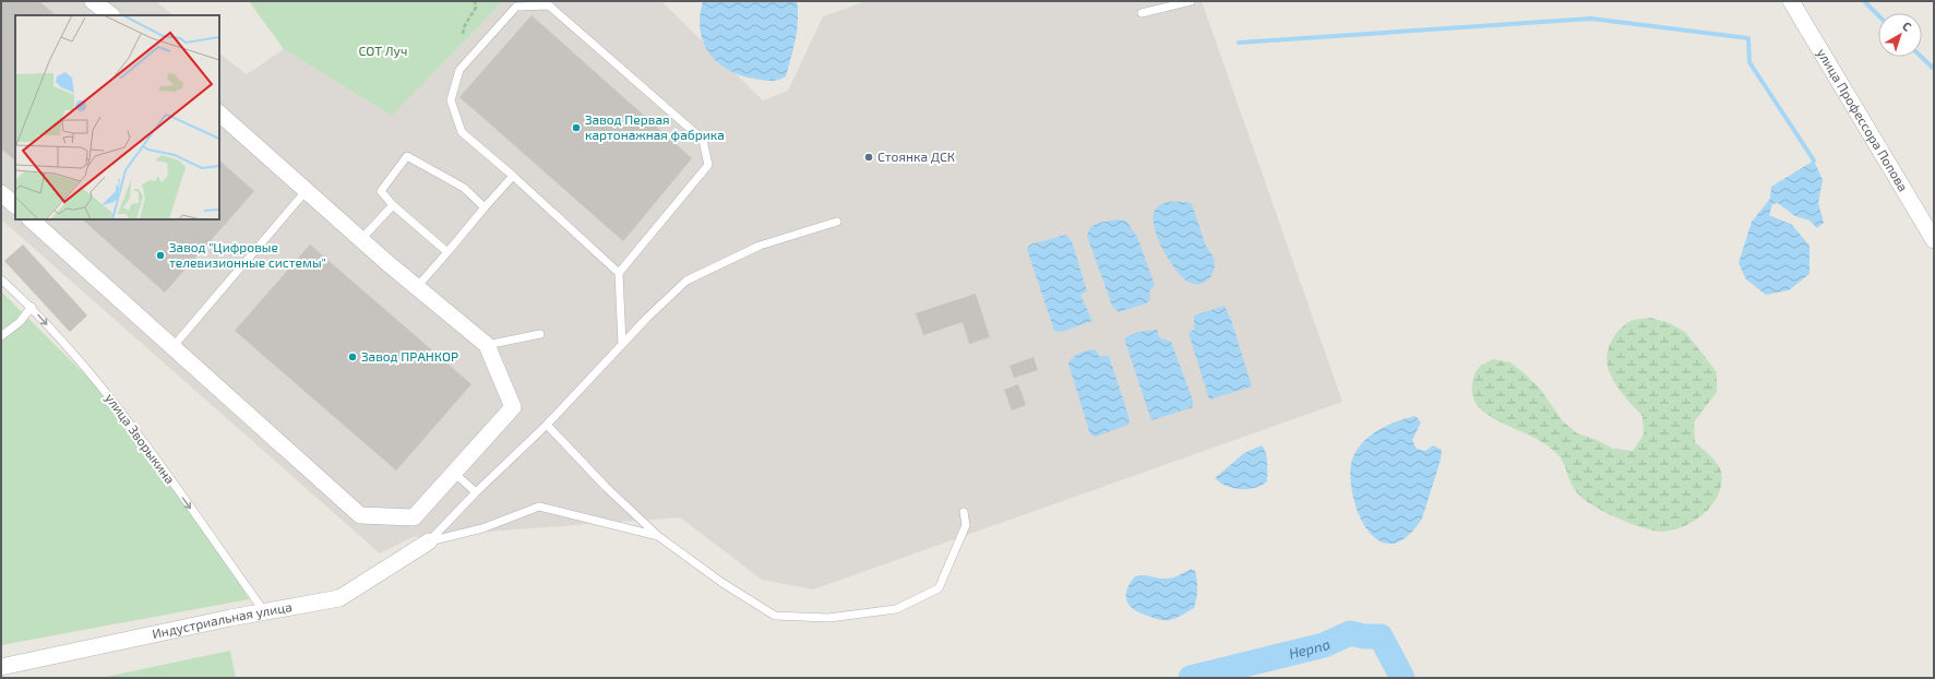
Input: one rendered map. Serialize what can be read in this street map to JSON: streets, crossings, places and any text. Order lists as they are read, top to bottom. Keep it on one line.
{"streets":{"street":["улица Профессора Попова","Индустриальная улица"],"lane":["улица Зворыкина"]},"crossings":[["улица Зворыкина","Индустриальная улица"]],"one_way":["улица Зворыкина"],"water":["Нерпа"],"parks":["СОТ Луч"],"places":["Завод Первая картонажная фабрика","Стоянка ДСК","Завод \"Цифровые телевизионные системы\"","Завод ПРАНКОР"],"north":"top right"}
